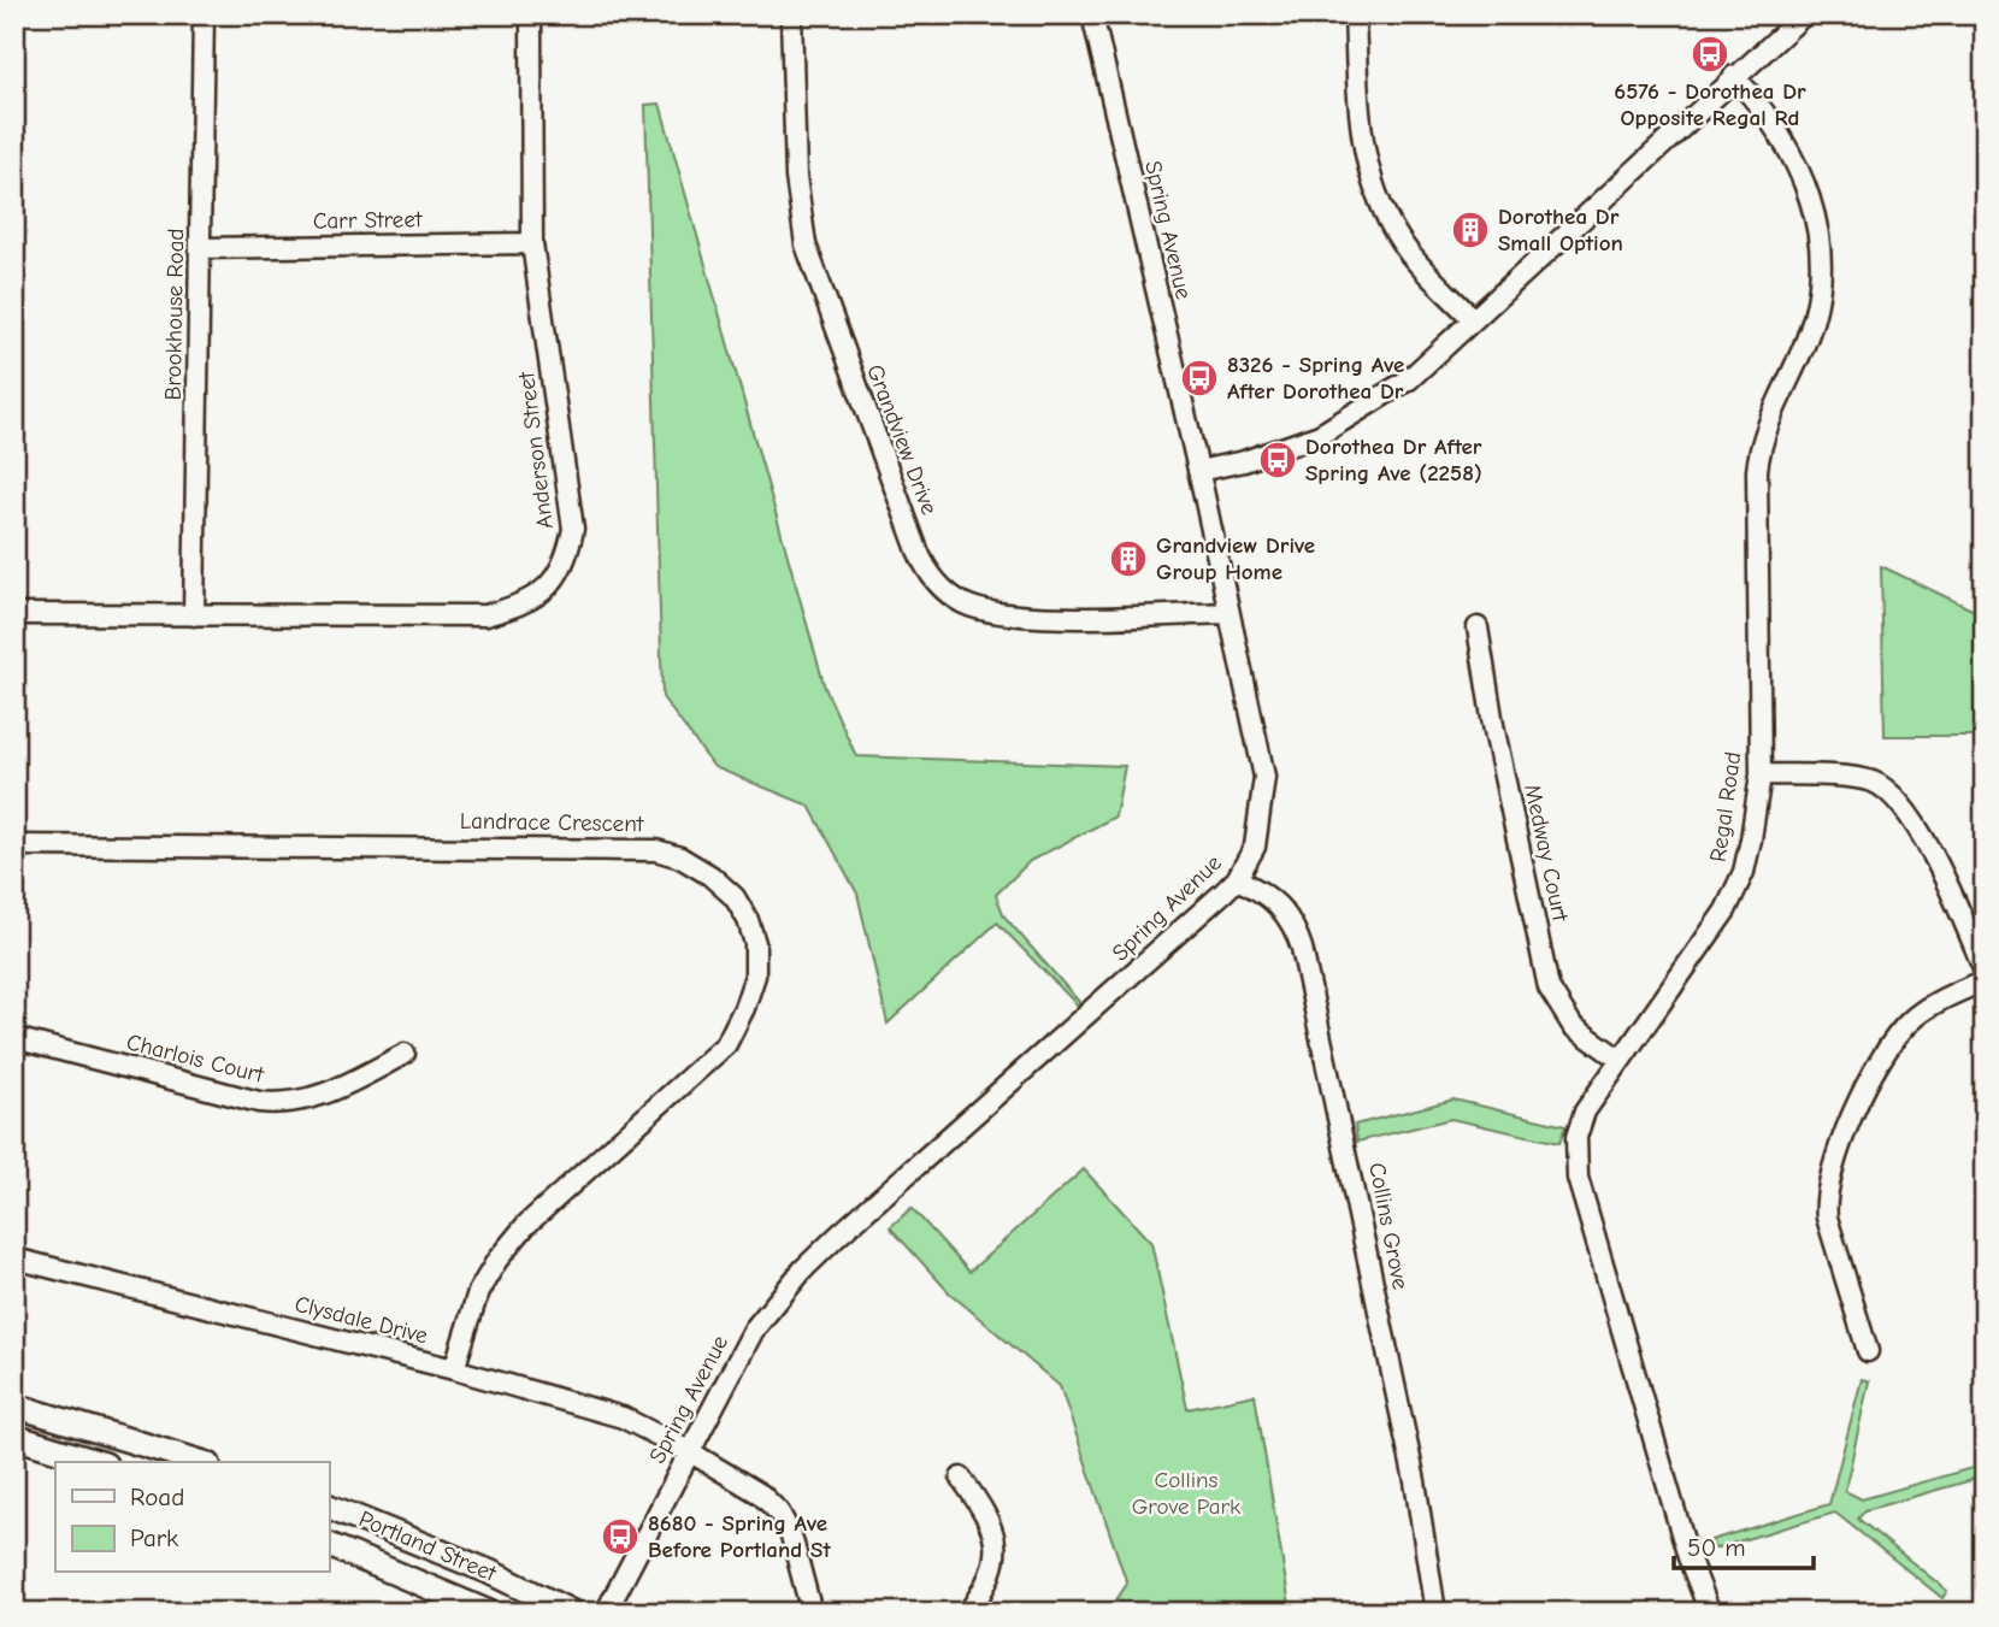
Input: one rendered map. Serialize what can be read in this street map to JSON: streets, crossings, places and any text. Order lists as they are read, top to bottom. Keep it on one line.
{"streets":{"main road":["Portland Street"],"street":["Carr Street","Spring Avenue","Brookhouse Road","Grandview Drive","Anderson Street","Regal Road","Landrace Crescent","Medway Court","Charlois Court","Collins Grove","Clysdale Drive"]},"crossings":[["Carr Street","Brookhouse Road"],["Carr Street","Anderson Street"],["Spring Avenue","Grandview Drive"],["Spring Avenue","Collins Grove"],["Spring Avenue","Clysdale Drive"],["Brookhouse Road","Anderson Street"],["Regal Road","Medway Court"],["Landrace Crescent","Clysdale Drive"]],"parks":["Collins Grove Park"],"places":{"bus stop":["6576 - Dorothea Dr Opposite Regal Rd","8326 - Spring Ave After Dorothea Dr","Dorothea Dr After Spring Ave (2258)","8680 - Spring Ave Before Portland St"],"building":["Dorothea Dr Small Option","Grandview Drive Group Home"]},"legend":["Road","Park"],"scale_bar":"50 m"}
